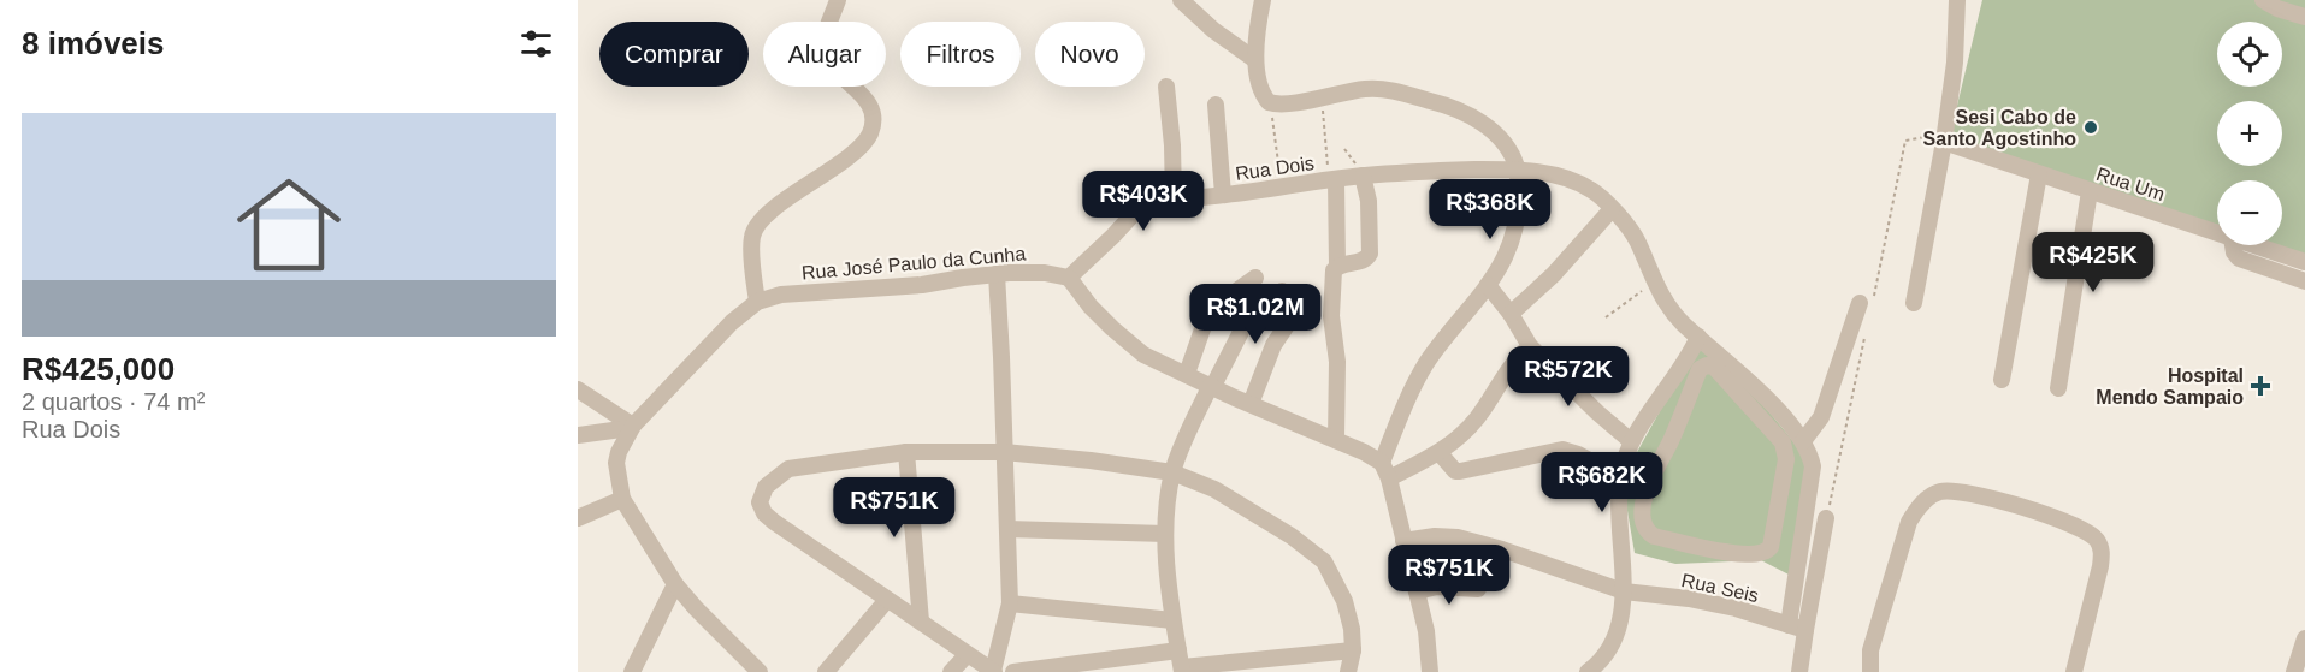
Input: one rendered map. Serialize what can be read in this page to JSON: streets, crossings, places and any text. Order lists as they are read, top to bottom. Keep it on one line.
{"streets":{"street":["Rua Dois","Rua Um","Rua José Paulo da Cunha","Rua Seis"]},"crossings":[["Rua Dois","Rua José Paulo da Cunha"]],"places":{"other":["Sesi Cabo de Santo Agostinho"],"health":["Hospital Mendo Sampaio"]},"page":{"heading":"8 imóveis","map_buttons":["+","−"],"chip":["Comprar","Alugar","Filtros","Novo"],"list":[{"name":"R$425,000","note":"2 quartos · 74 m² · Rua Dois"}],"price":["R$403K","R$368K","R$425K","R$1.02M","R$572K","R$682K","R$751K","R$751K"]}}
